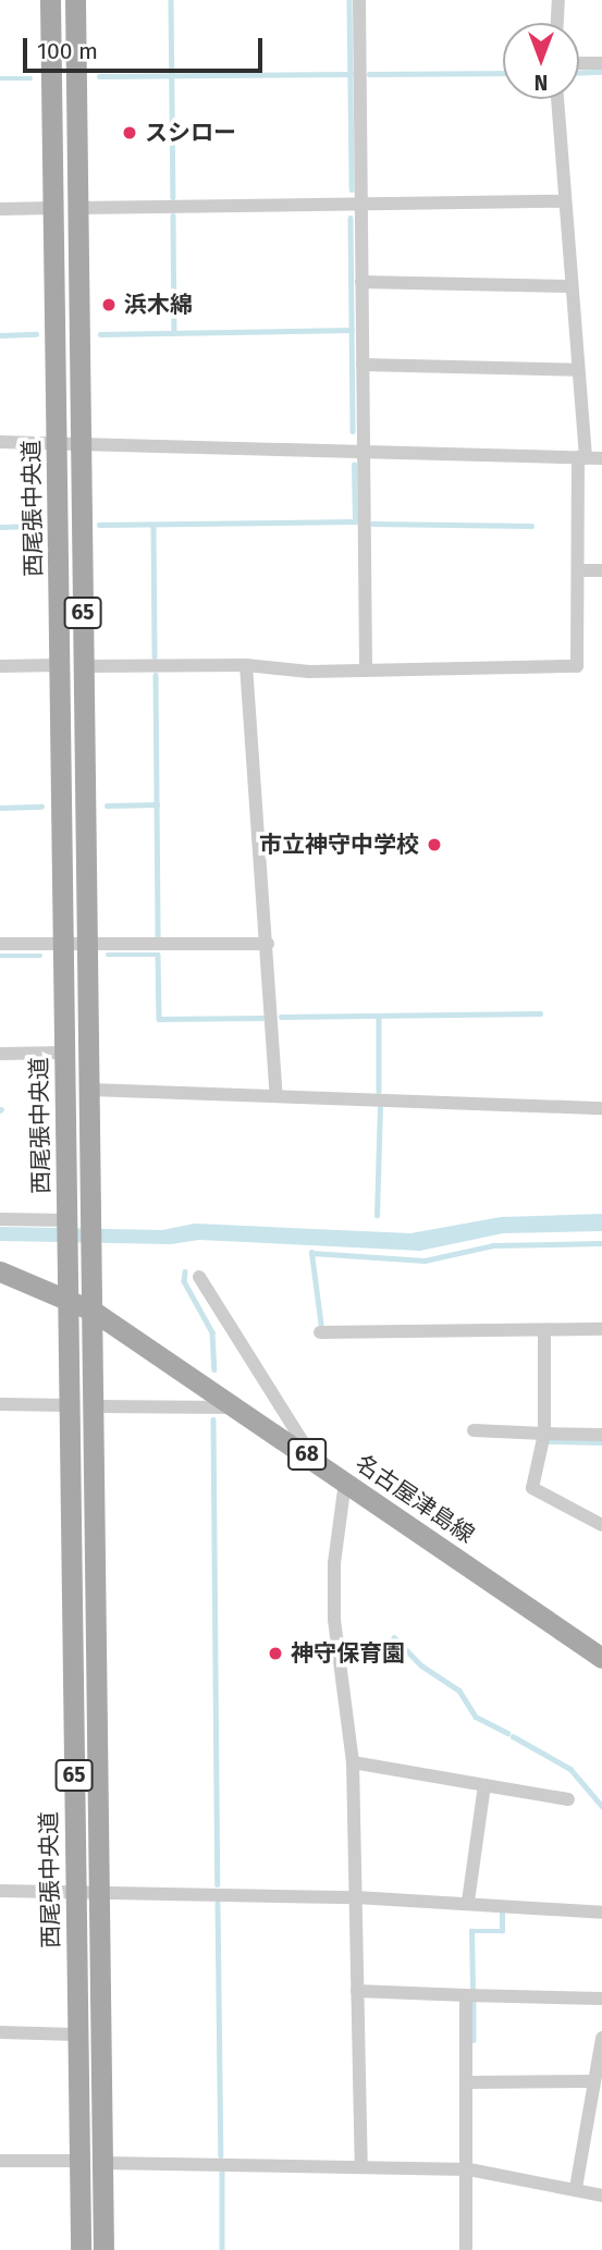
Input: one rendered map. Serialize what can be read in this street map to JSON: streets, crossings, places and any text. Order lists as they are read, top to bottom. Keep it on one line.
{"streets":{"main road":["西尾張中央道","65","68","名古屋津島線"]},"crossings":[["西尾張中央道","名古屋津島線"],["65","名古屋津島線"]],"places":["スシロー","浜木綿","市立神守中学校","神守保育園"],"scale_bar":"100 m","north":"bottom"}
